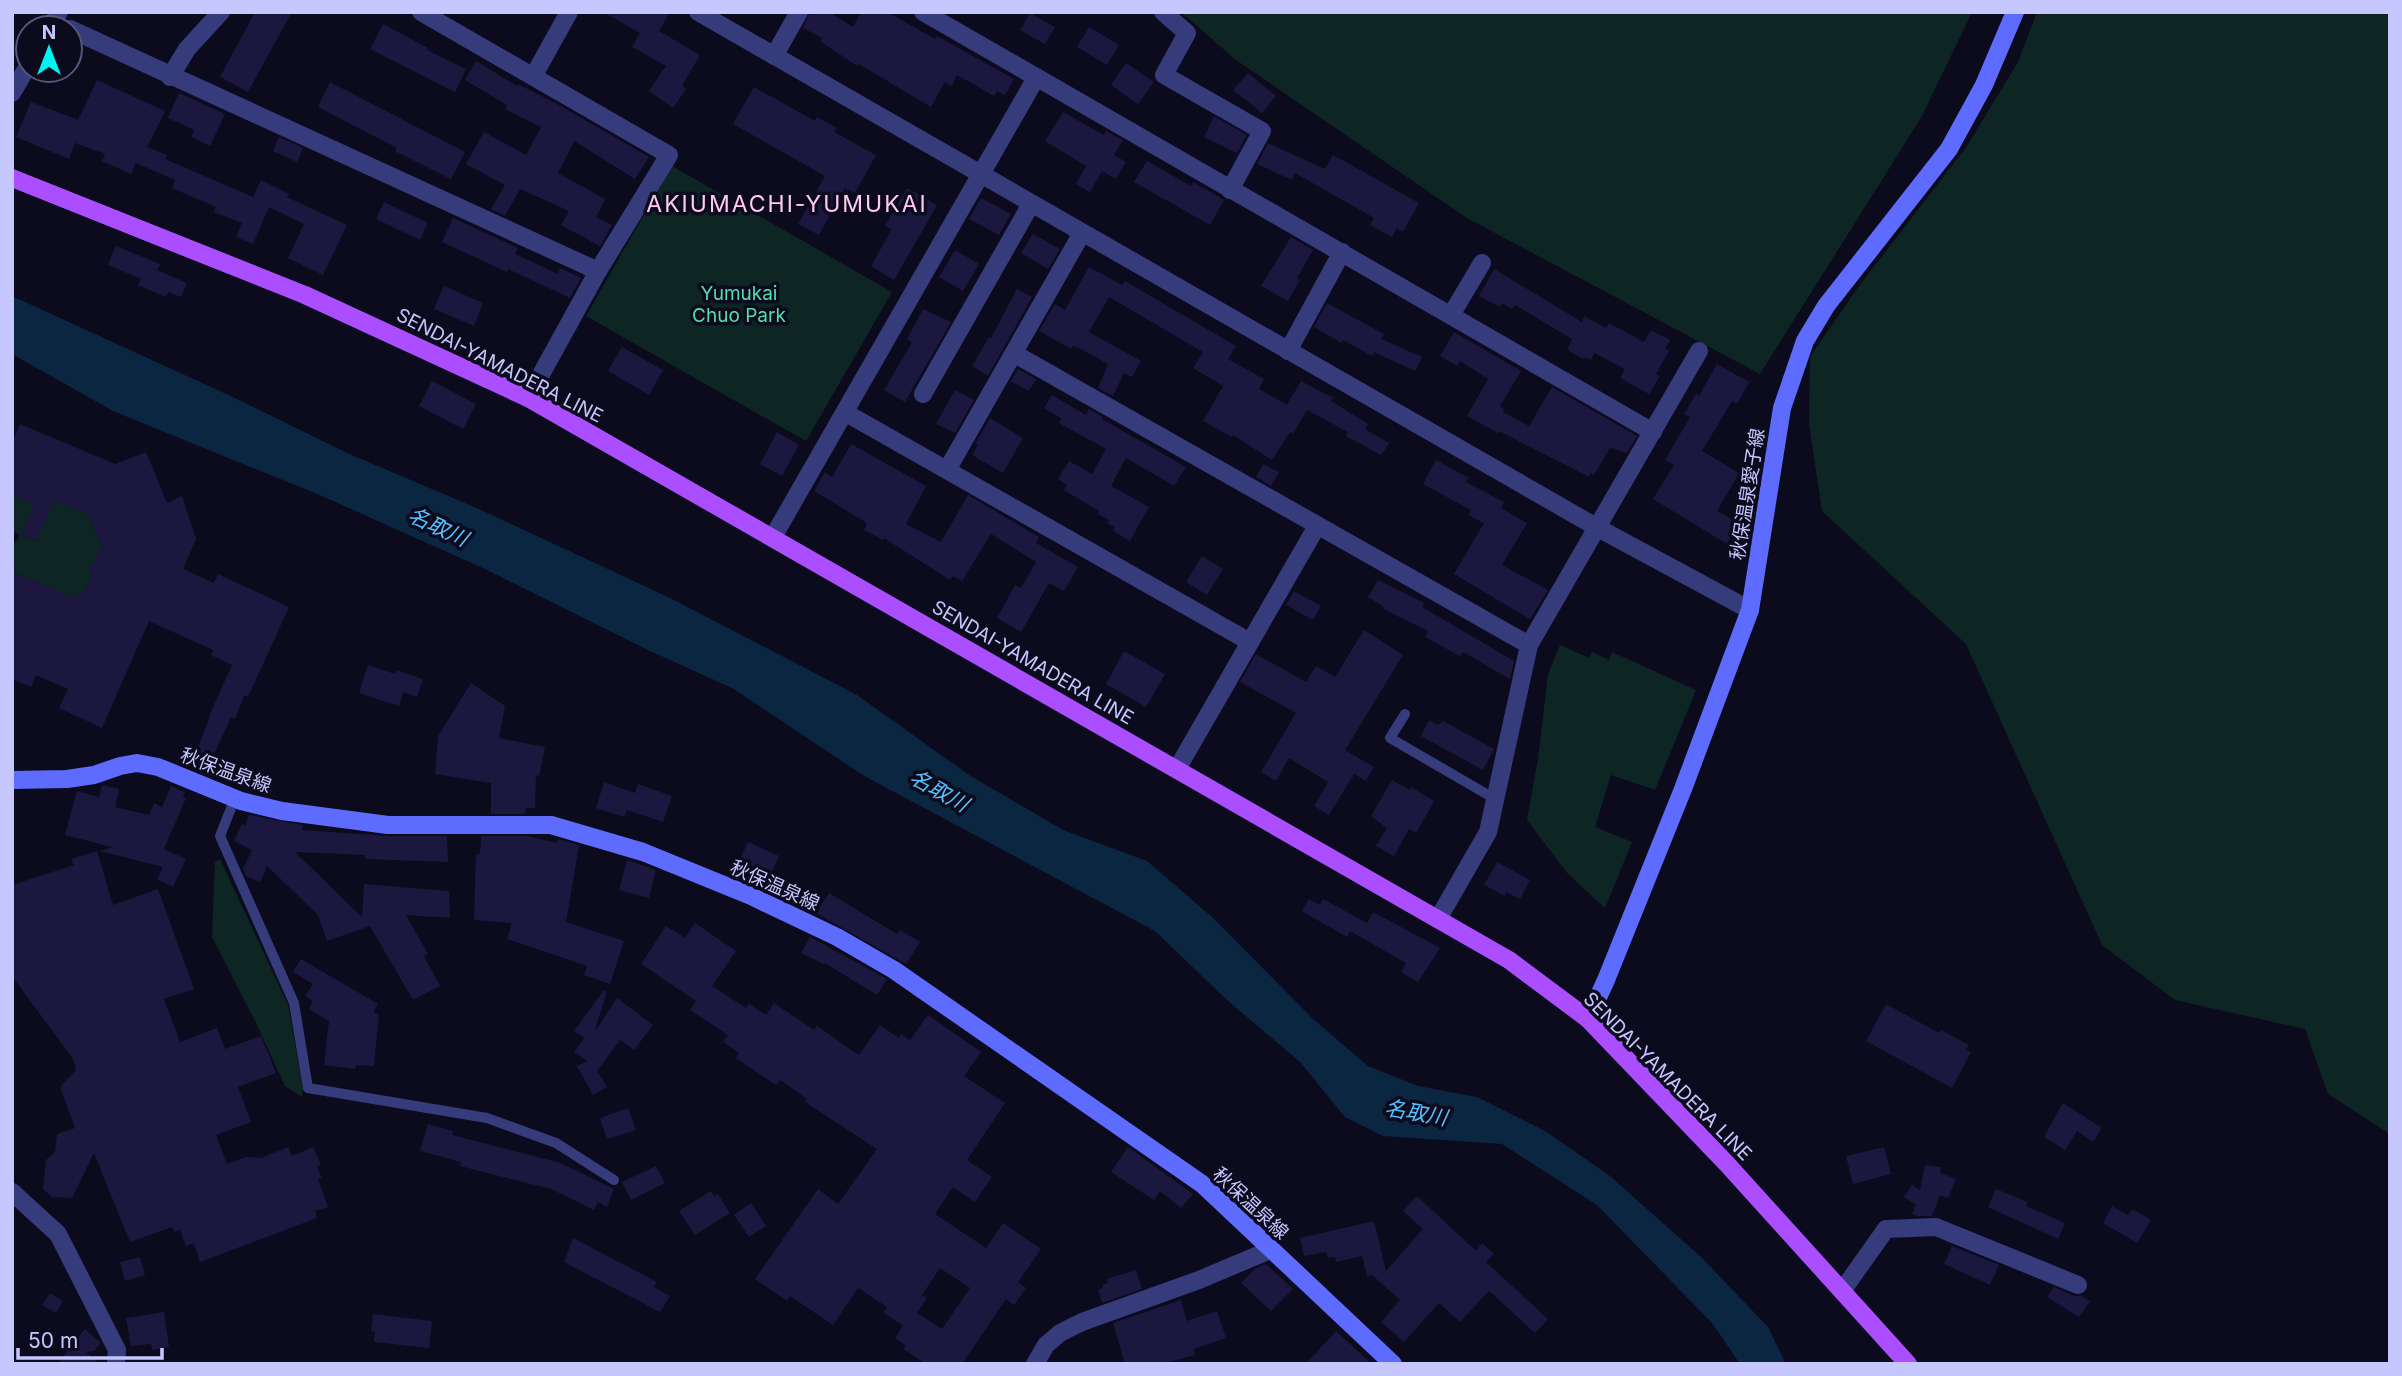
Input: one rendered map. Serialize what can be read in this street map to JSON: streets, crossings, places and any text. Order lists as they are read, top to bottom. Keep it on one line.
{"streets":{"main road":["SENDAI-YAMADERA LINE","秋保温泉愛子線","秋保温泉線"]},"crossings":[["SENDAI-YAMADERA LINE","秋保温泉愛子線"]],"districts":["AKIUMACHI-YUMUKAI"],"water":["名取川"],"parks":["Yumukai Chuo Park"],"scale_bar":"50 m","north":"top"}
